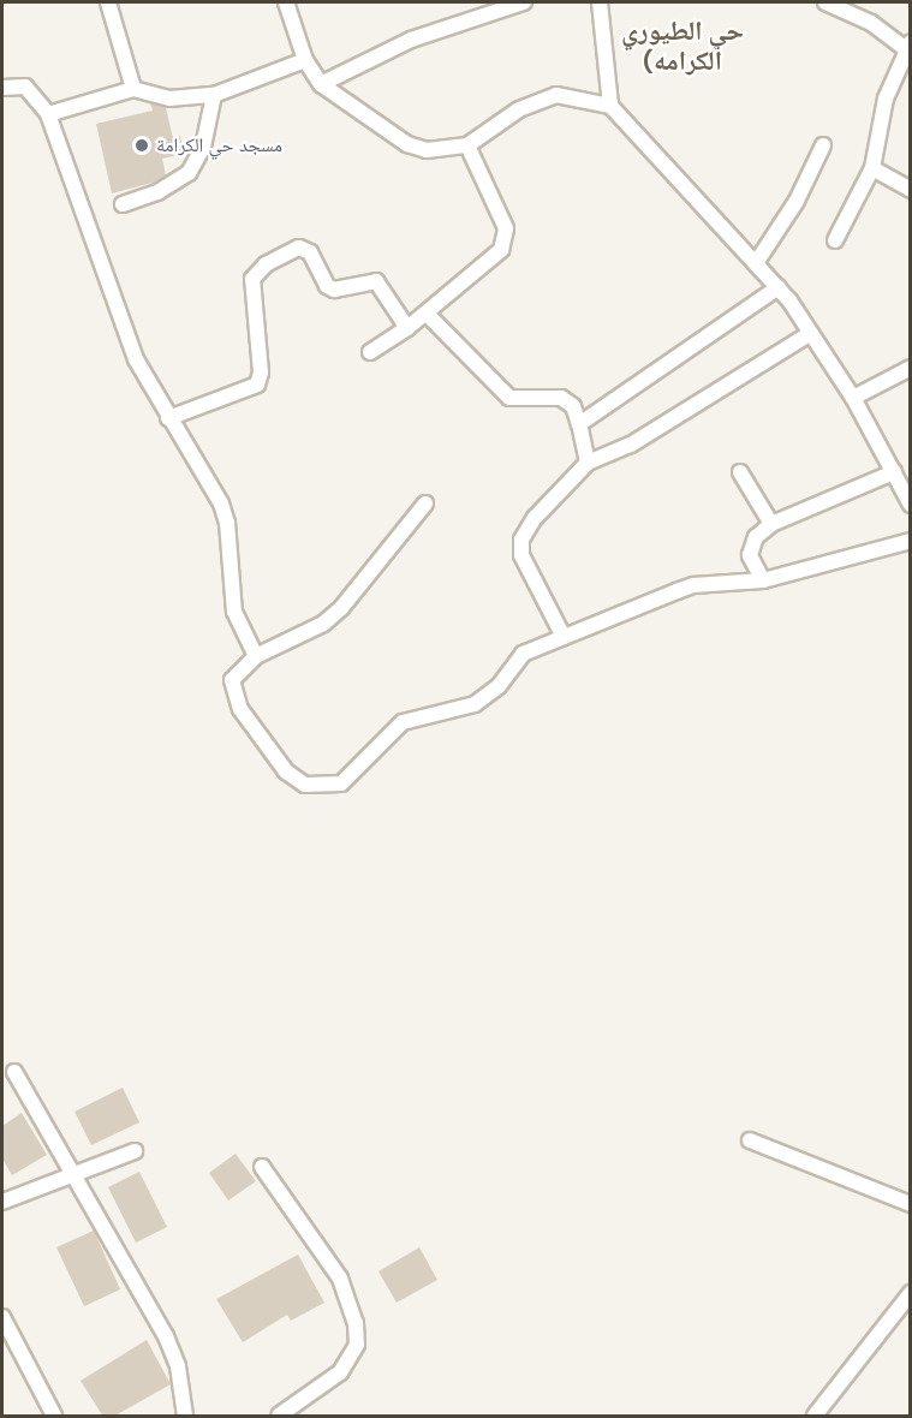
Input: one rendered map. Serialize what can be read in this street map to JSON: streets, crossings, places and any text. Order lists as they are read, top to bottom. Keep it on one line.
{"districts":["حي الطيوري (الكرامه"],"places":["مسجد حي الكرامة"]}
